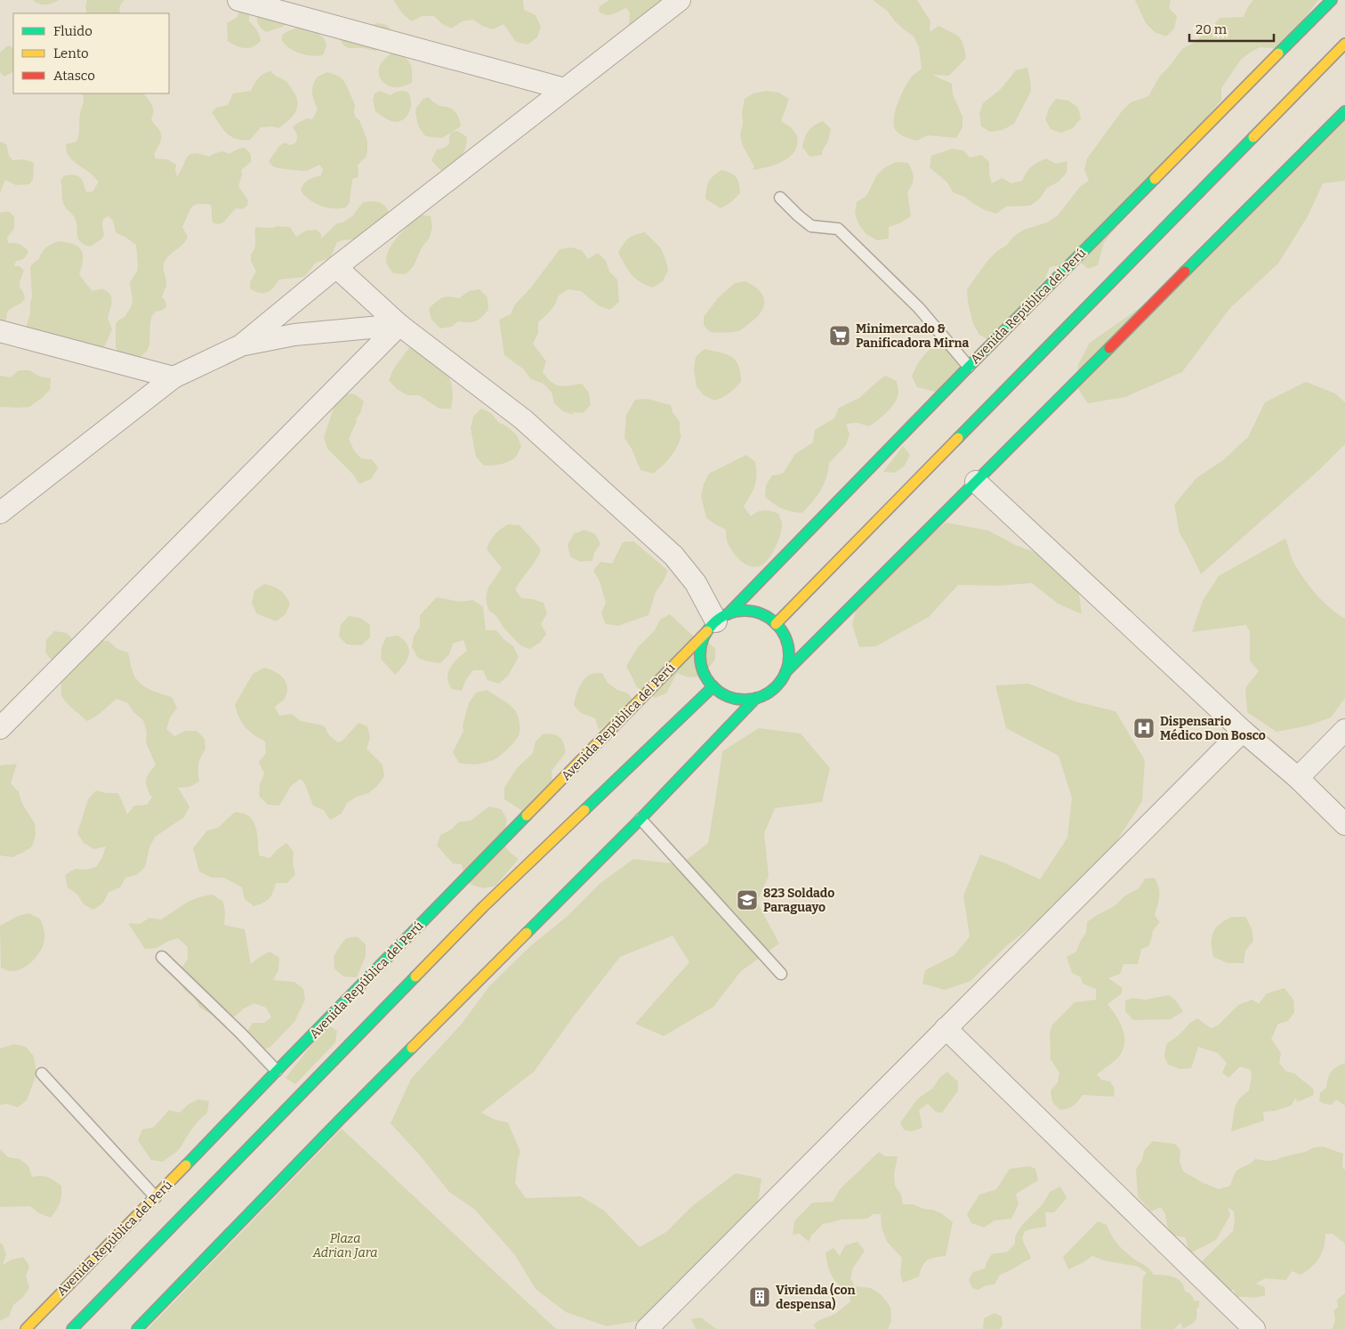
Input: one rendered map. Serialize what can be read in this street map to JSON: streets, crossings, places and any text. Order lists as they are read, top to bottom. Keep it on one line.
{"streets":{"main road":["Avenida República del Perú"]},"parks":["Plaza Adrian Jara"],"places":{"supermarket":["Minimercado & Panificadora Mirna"],"hospital":["Dispensario Médico Don Bosco"],"school or university":["823 Soldado Paraguayo"],"building":["Vivienda (con despensa)"]},"legend":["Fluido","Lento","Atasco"],"scale_bar":"20 m"}
